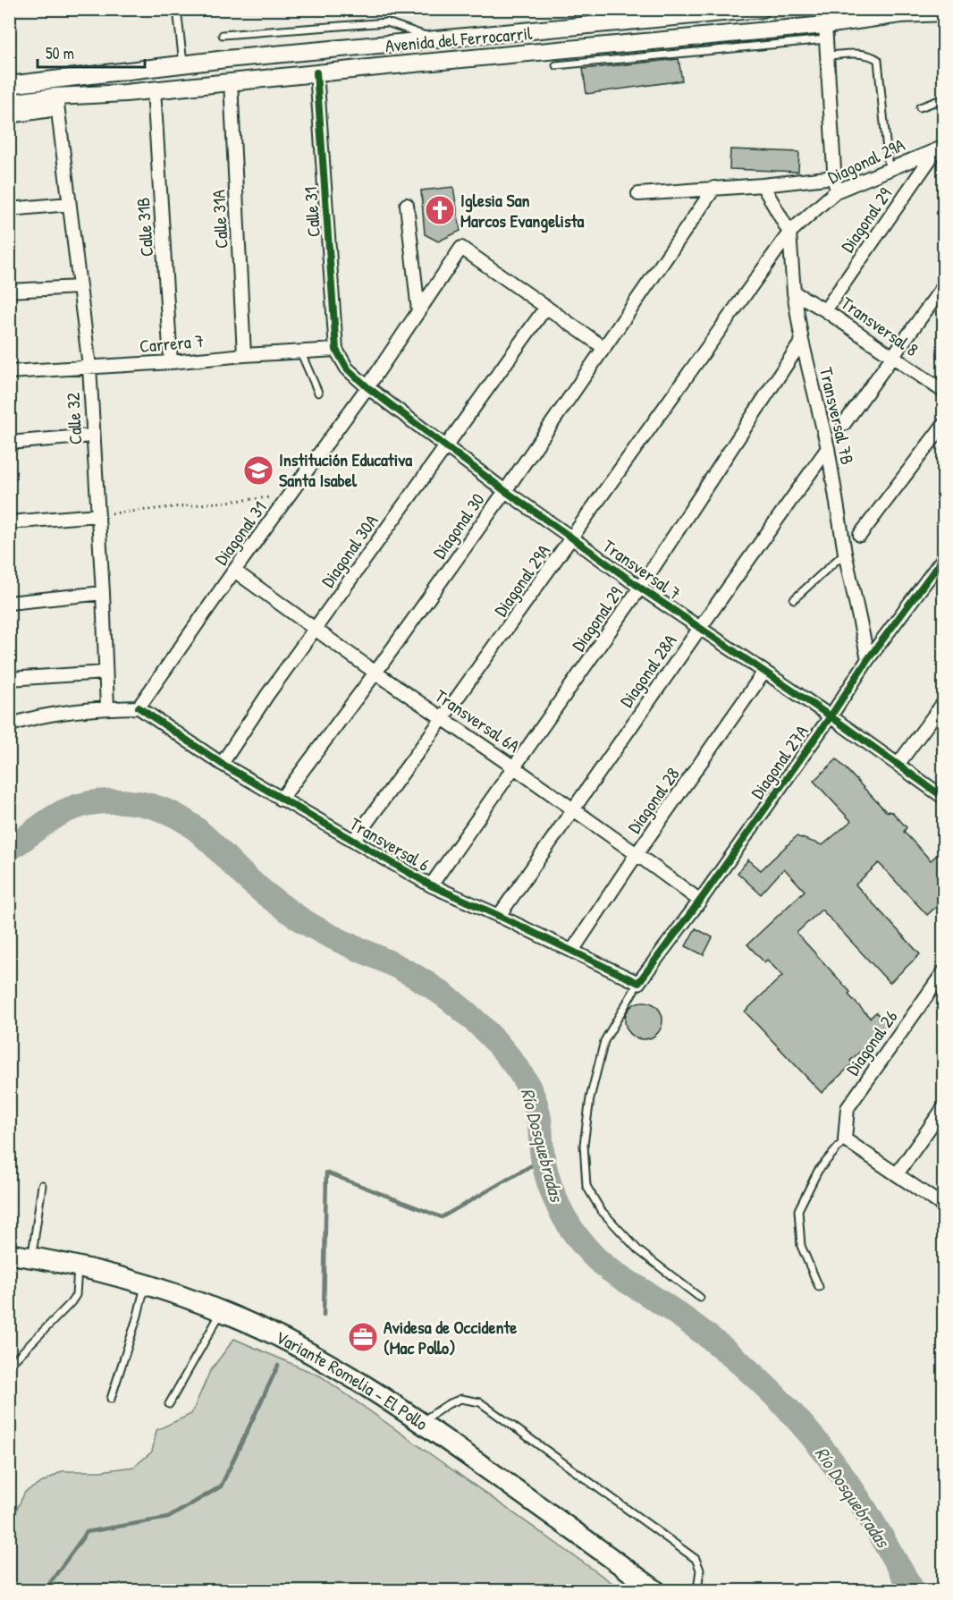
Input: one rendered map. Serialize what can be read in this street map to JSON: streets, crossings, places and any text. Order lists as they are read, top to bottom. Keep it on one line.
{"streets":{"highway":["Variante Romelia - El Pollo"],"main road":["Avenida del Ferrocarril"],"street":["Diagonal 29A","Calle 31","Calle 31A","Diagonal 29","Calle 31B","Transversal 8","Carrera 7","Transversal 7B","Calle 32","Diagonal 30","Diagonal 31","Diagonal 30A","Transversal 7","Diagonal 28A","Transversal 6A","Diagonal 27A","Diagonal 28","Transversal 6","Diagonal 26"]},"crossings":[["Avenida del Ferrocarril","Calle 31"],["Avenida del Ferrocarril","Calle 31A"],["Avenida del Ferrocarril","Calle 31B"],["Avenida del Ferrocarril","Calle 32"],["Diagonal 29A","Diagonal 29"],["Diagonal 29A","Transversal 7B"],["Diagonal 29A","Transversal 7"],["Diagonal 29A","Transversal 6A"],["Diagonal 29A","Transversal 6"],["Calle 31","Carrera 7"],["Calle 31","Transversal 7"],["Calle 31A","Carrera 7"],["Diagonal 29","Transversal 8"],["Diagonal 29","Transversal 7B"],["Diagonal 29","Transversal 7"],["Diagonal 29","Transversal 6A"],["Diagonal 29","Transversal 6"],["Calle 31B","Carrera 7"],["Transversal 8","Transversal 7B"],["Carrera 7","Calle 32"],["Carrera 7","Transversal 7"],["Transversal 7B","Diagonal 28A"],["Transversal 7B","Diagonal 27A"],["Diagonal 30","Transversal 7"],["Diagonal 30","Transversal 6A"],["Diagonal 30","Transversal 6"],["Diagonal 31","Diagonal 30A"],["Diagonal 31","Transversal 7"],["Diagonal 31","Transversal 6A"],["Diagonal 31","Transversal 6"],["Diagonal 30A","Transversal 7"],["Diagonal 30A","Transversal 6A"],["Diagonal 30A","Transversal 6"],["Transversal 7","Diagonal 28A"],["Transversal 7","Diagonal 27A"],["Transversal 7","Diagonal 28"],["Diagonal 28A","Transversal 6A"],["Diagonal 28A","Transversal 6"],["Transversal 6A","Diagonal 27A"],["Transversal 6A","Diagonal 28"],["Diagonal 27A","Transversal 6"],["Diagonal 28","Transversal 6"]],"water":["Río Dosquebradas"],"places":{"church":["Iglesia San Marcos Evangelista"],"school or university":["Institución Educativa Santa Isabel"],"office":["Avidesa de Occidente (Mac Pollo)"]},"scale_bar":"50 m"}
